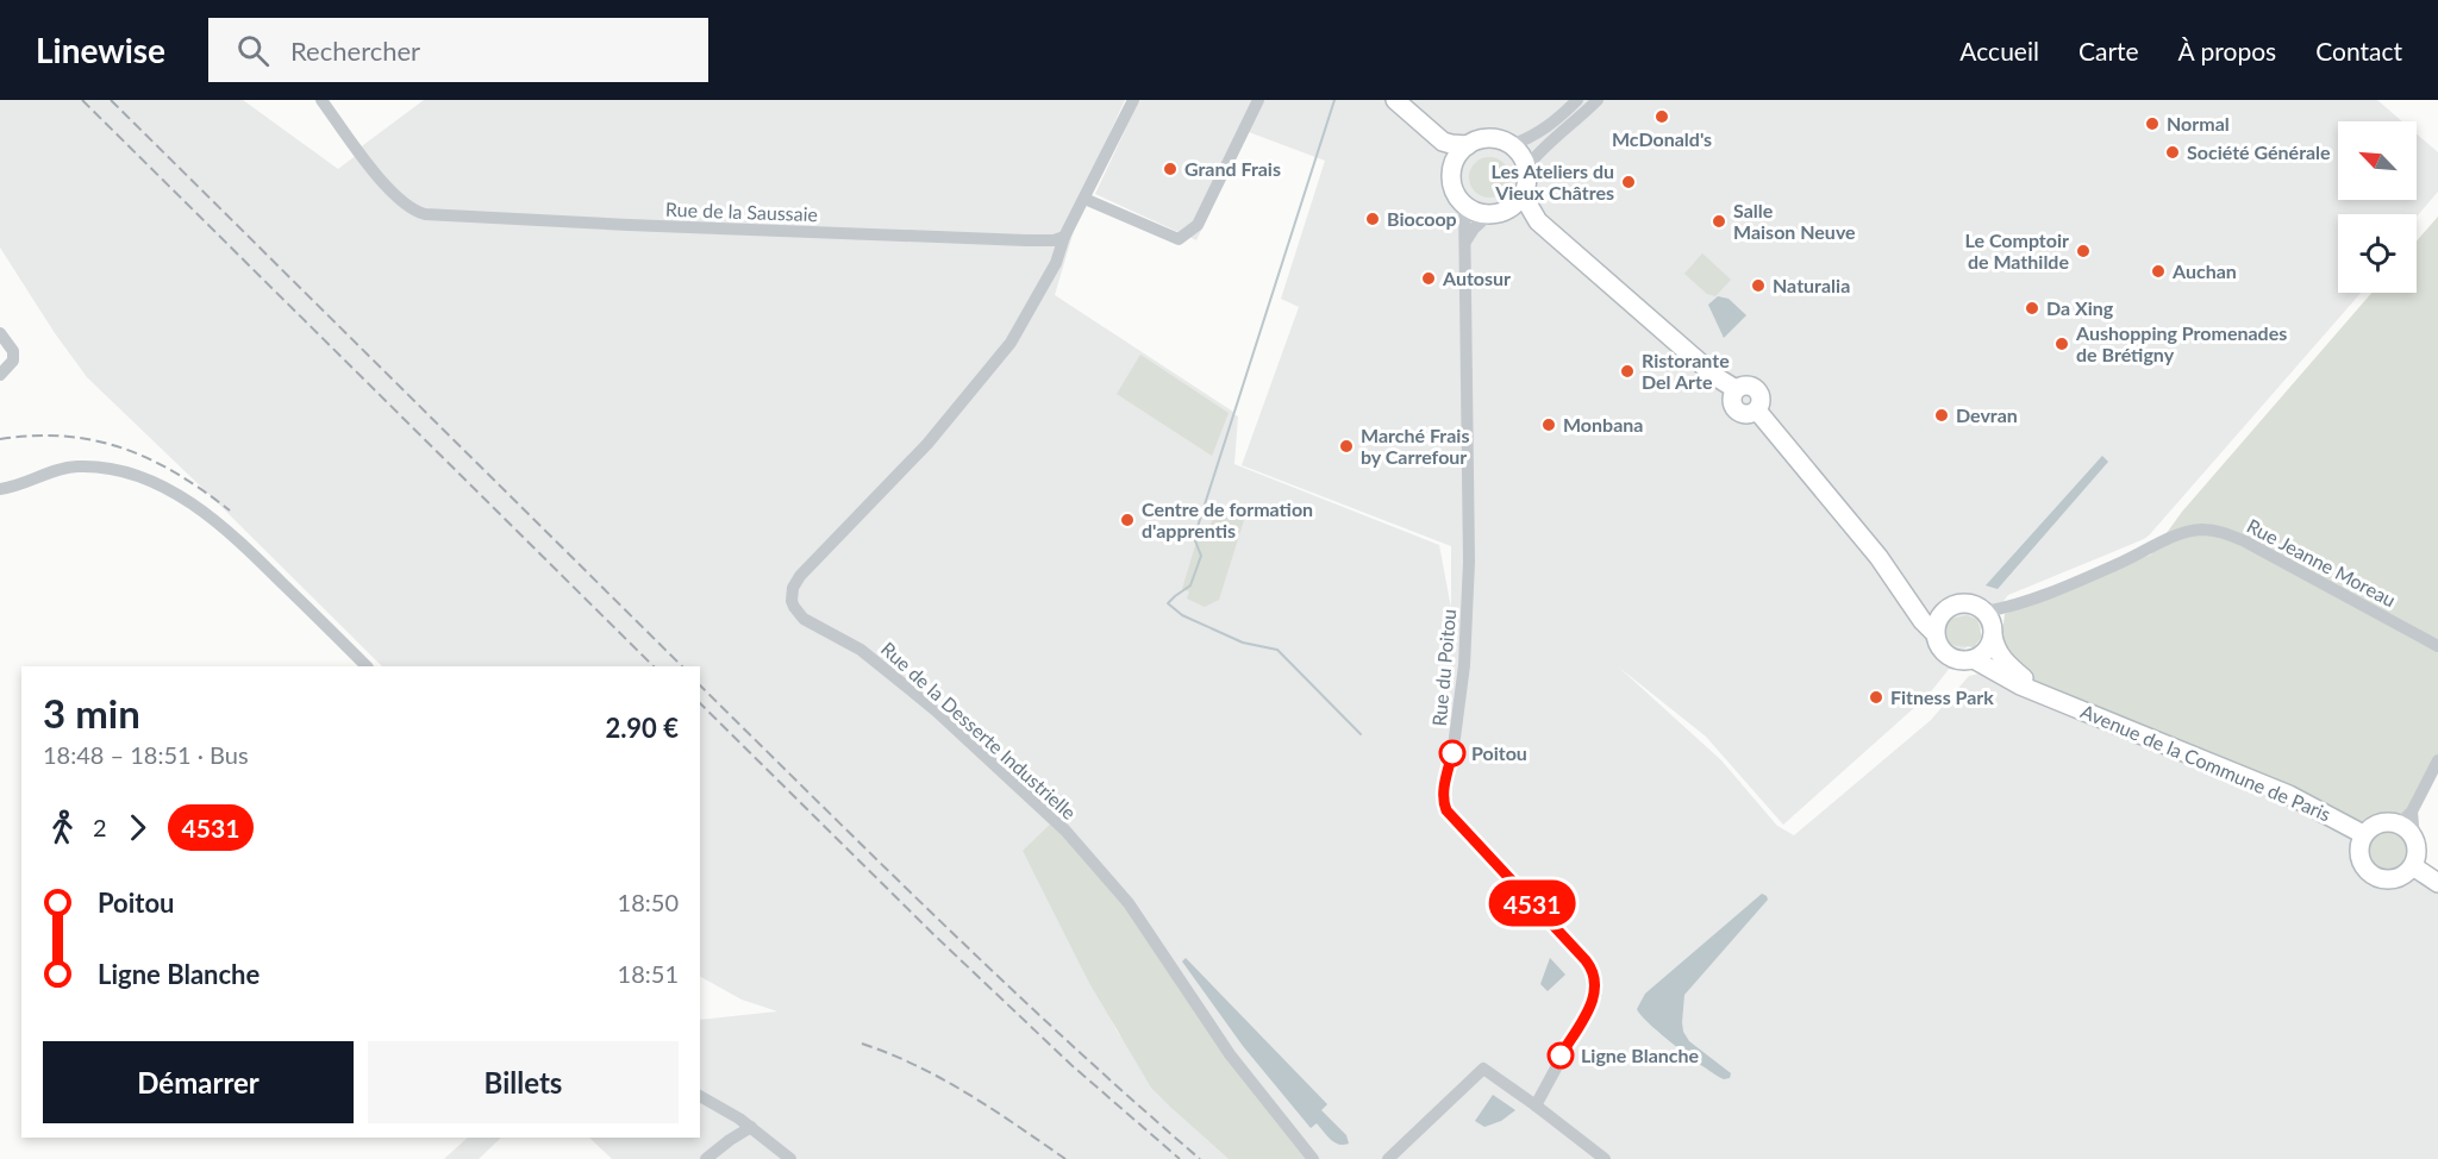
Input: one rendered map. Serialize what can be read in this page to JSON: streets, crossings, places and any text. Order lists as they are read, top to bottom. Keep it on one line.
{"streets":{"street":["Rue de la Saussaie","Rue Jeanne Moreau","Rue du Poitou","Rue de la Desserte Industrielle","Avenue de la Commune de Paris"]},"crossings":[["Rue de la Saussaie","Rue de la Desserte Industrielle"],["Rue Jeanne Moreau","Avenue de la Commune de Paris"]],"places":["McDonald's","Normal","Société Générale","Grand Frais","Les Ateliers du Vieux Châtres","Biocoop","Salle Maison Neuve","Le Comptoir de Mathilde","Auchan","Autosur","Naturalia","Da Xing","Aushopping Promenades de Brétigny","Ristorante Del Arte","Devran","Monbana","Marché Frais by Carrefour","Centre de formation d'apprentis","Fitness Park","Poitou","Ligne Blanche"],"lines":["bus line 4531"],"north":"top left","page":{"header":"Linewise","search":"Rechercher","nav":["Accueil","Carte","À propos","Contact"],"on_map":"4531","heading":["3 min","18:48 – 18:51 · Bus","2.90 €"],"legs":["2","4531"],"list":[{"name":"Poitou","value":"18:50"},{"name":"Ligne Blanche","value":"18:51"}],"buttons":["Démarrer","Billets"]}}
